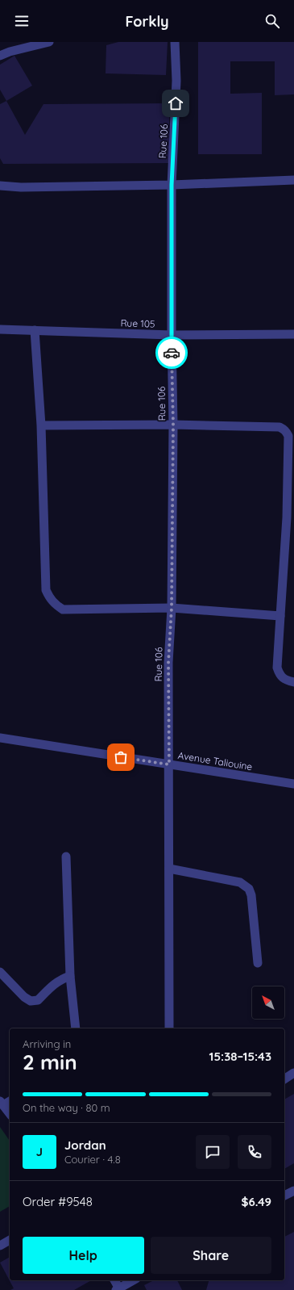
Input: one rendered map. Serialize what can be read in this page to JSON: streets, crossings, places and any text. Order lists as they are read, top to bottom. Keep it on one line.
{"streets":{"street":["Rue 106","Rue 105","Avenue Taliouine"]},"crossings":[["Rue 106","Rue 105"],["Rue 106","Avenue Taliouine"]],"north":"top left","page":{"header":"Forkly","heading":["2 min","Arriving in","15:38–15:43"],"panel":["Jordan","Courier · 4.8","Order #9548","$6.49"],"bar":"On the way · 80 m","round":"J","buttons":["Help","Share"]}}
